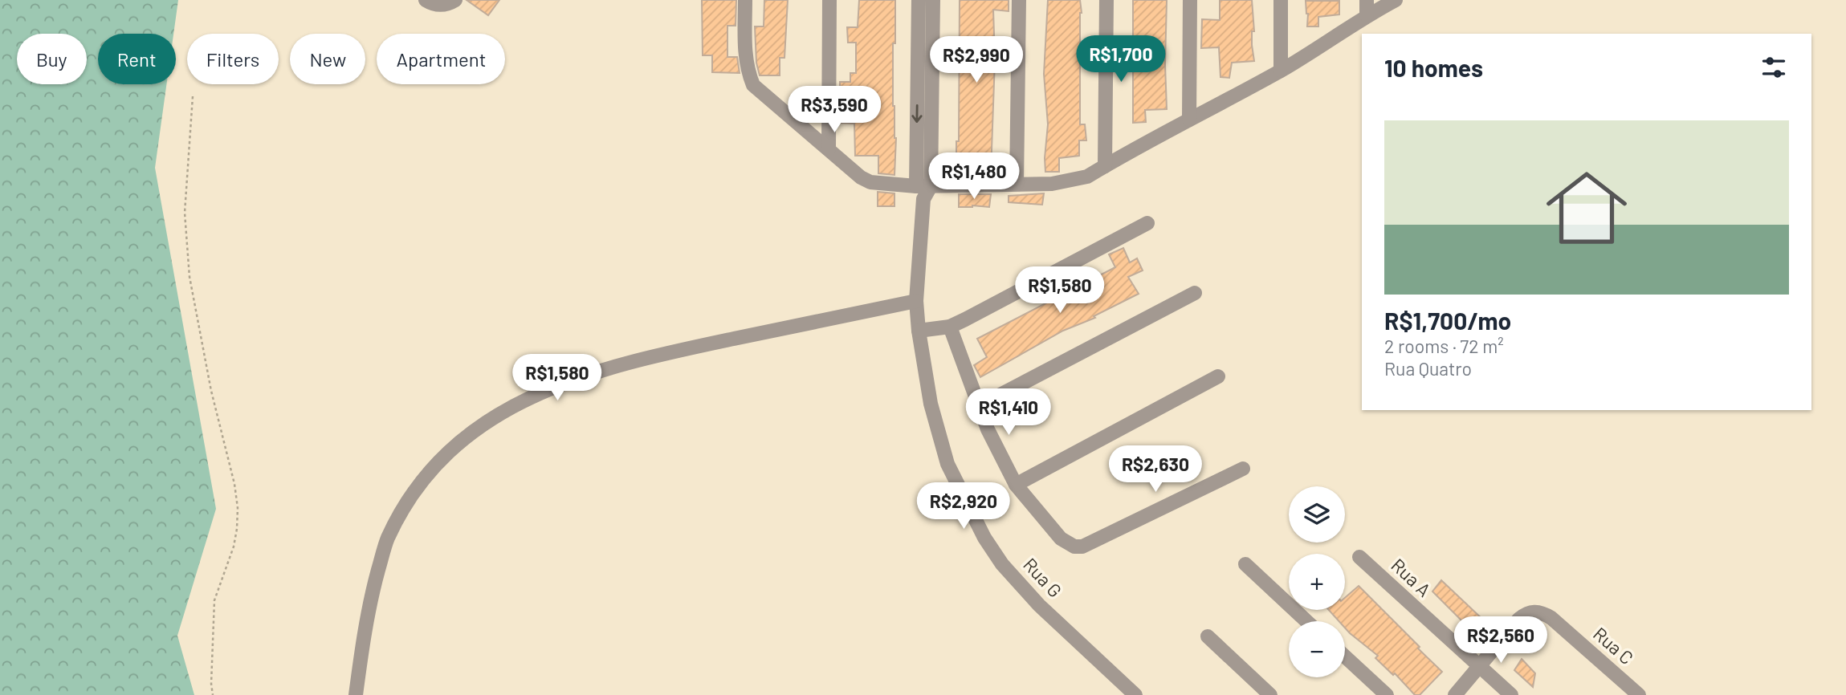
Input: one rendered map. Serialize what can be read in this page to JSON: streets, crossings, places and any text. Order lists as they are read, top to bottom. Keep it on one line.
{"streets":{"street":["Rua G","Rua A","Rua C"]},"crossings":[["Rua A","Rua C"]],"page":{"chip":["Buy","Rent","Filters","New","Apartment"],"heading":"10 homes","price":["R$1,700","R$2,990","R$3,590","R$1,480","R$1,580","R$1,580","R$1,410","R$2,630","R$2,920","R$2,560"],"list":[{"name":"R$1,700/mo","note":"2 rooms · 72 m² · Rua Quatro"}],"map_buttons":["+","−"]}}
